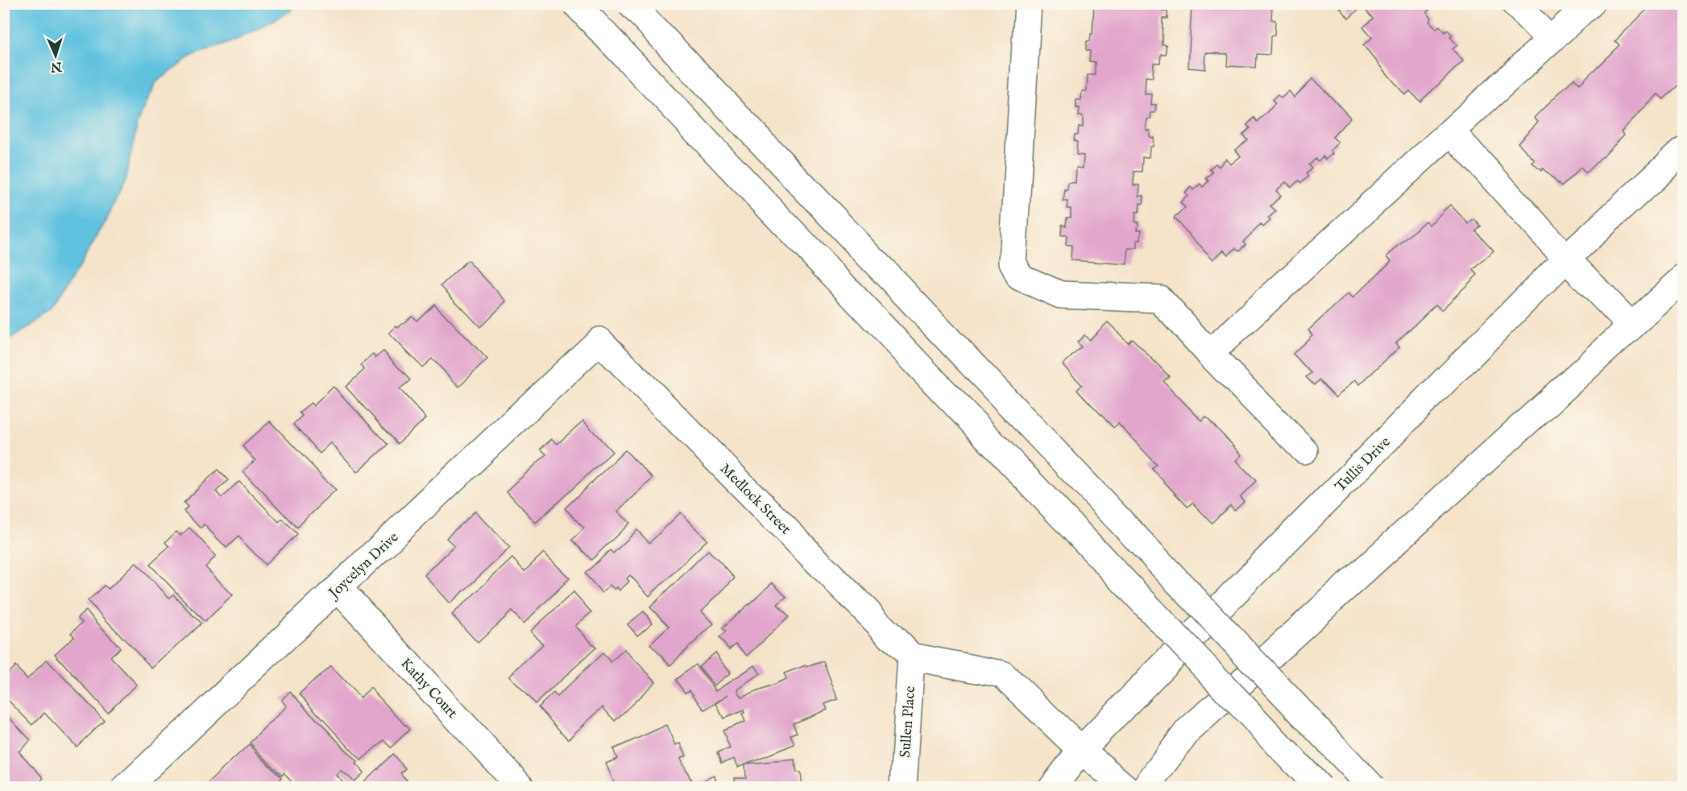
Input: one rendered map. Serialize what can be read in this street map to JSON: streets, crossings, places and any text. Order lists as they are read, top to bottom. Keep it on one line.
{"streets":{"street":["Tullis Drive","Medlock Street","Joycelyn Drive","Kathy Court","Sullen Place"]},"crossings":[["Medlock Street","Joycelyn Drive"],["Medlock Street","Sullen Place"],["Joycelyn Drive","Kathy Court"]],"north":"bottom"}
